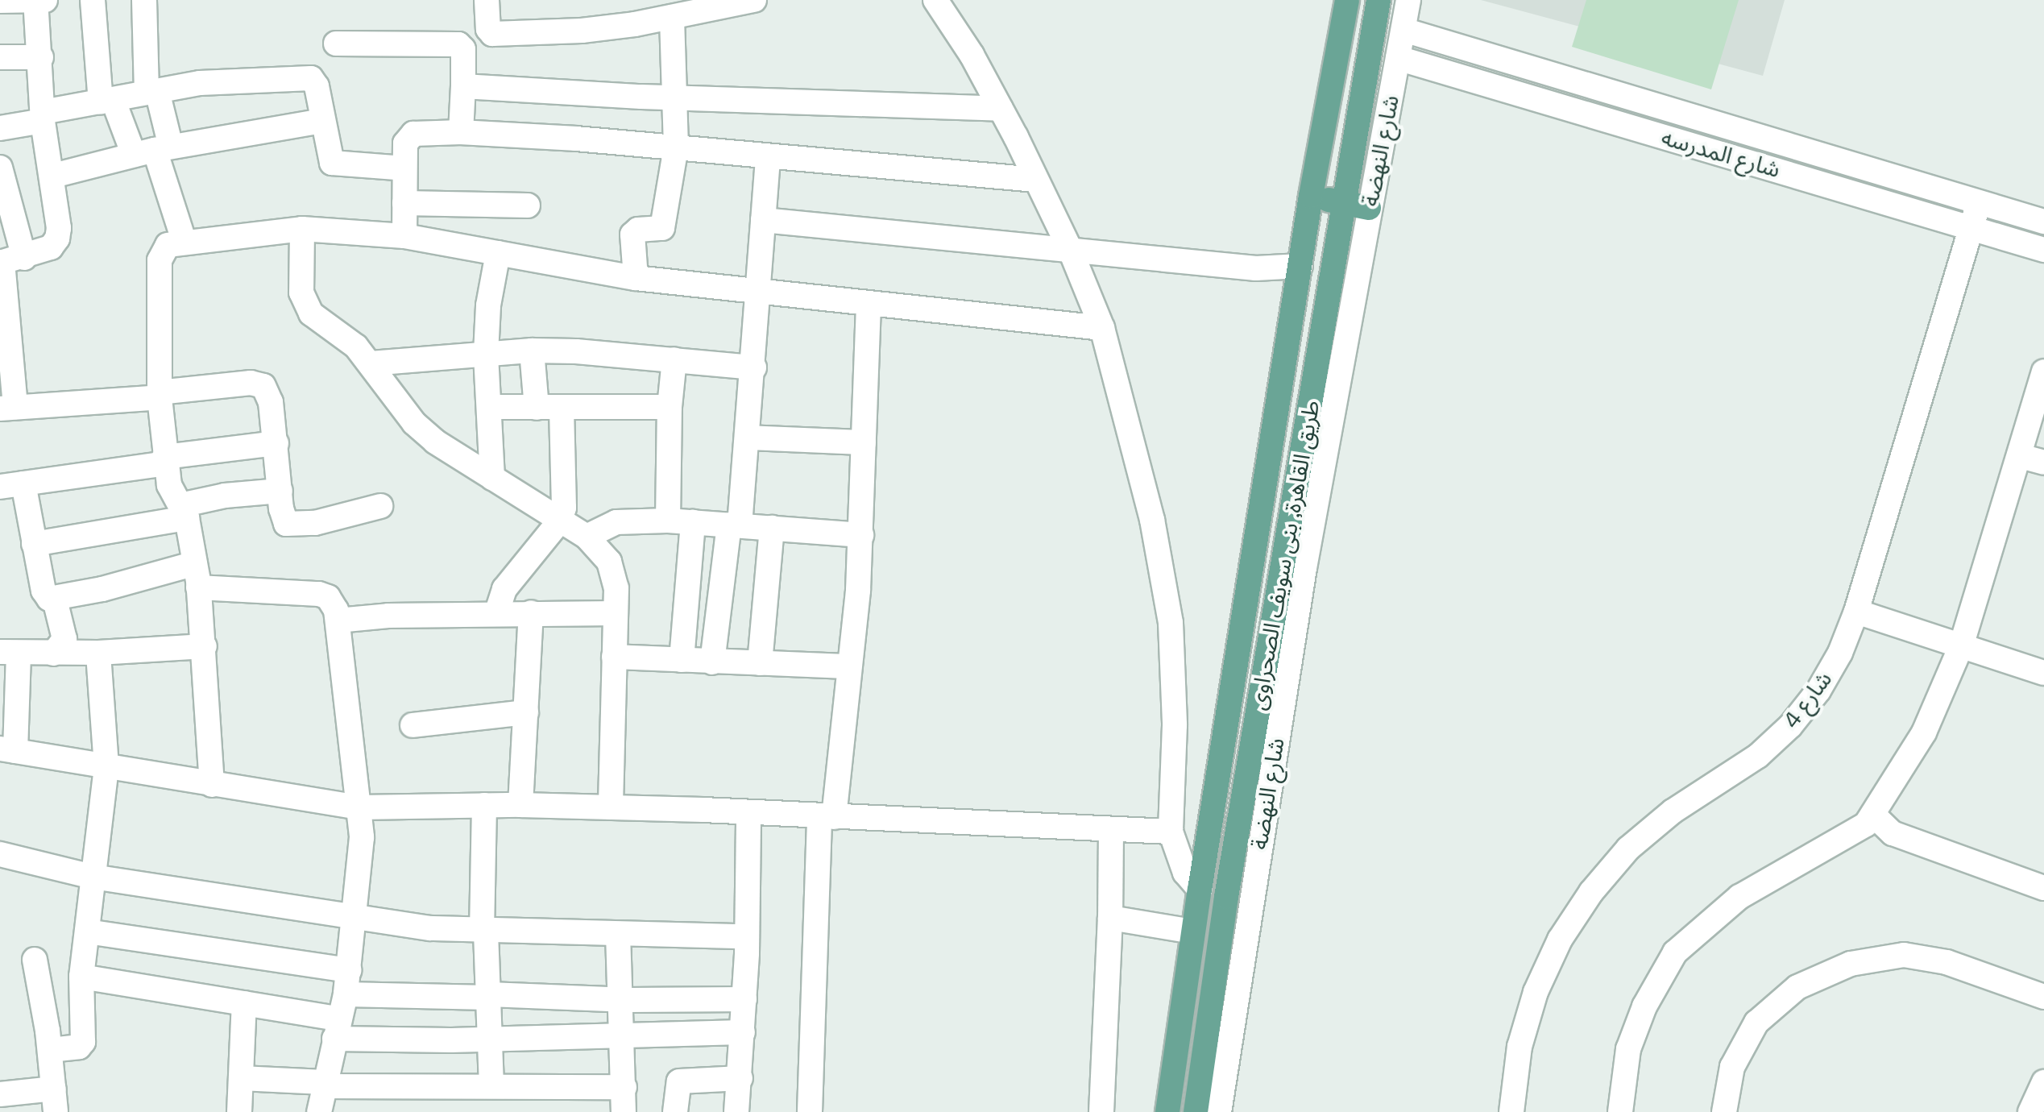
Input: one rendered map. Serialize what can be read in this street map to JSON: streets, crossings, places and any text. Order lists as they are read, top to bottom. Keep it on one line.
{"streets":{"main road":["طريق القاهرة, بنى سويف الصحراوى"],"street":["شارع النهضة","شارع المدرسه","شارع 4"]},"crossings":[["شارع النهضة","شارع المدرسه"],["شارع المدرسه","شارع 4"]]}
